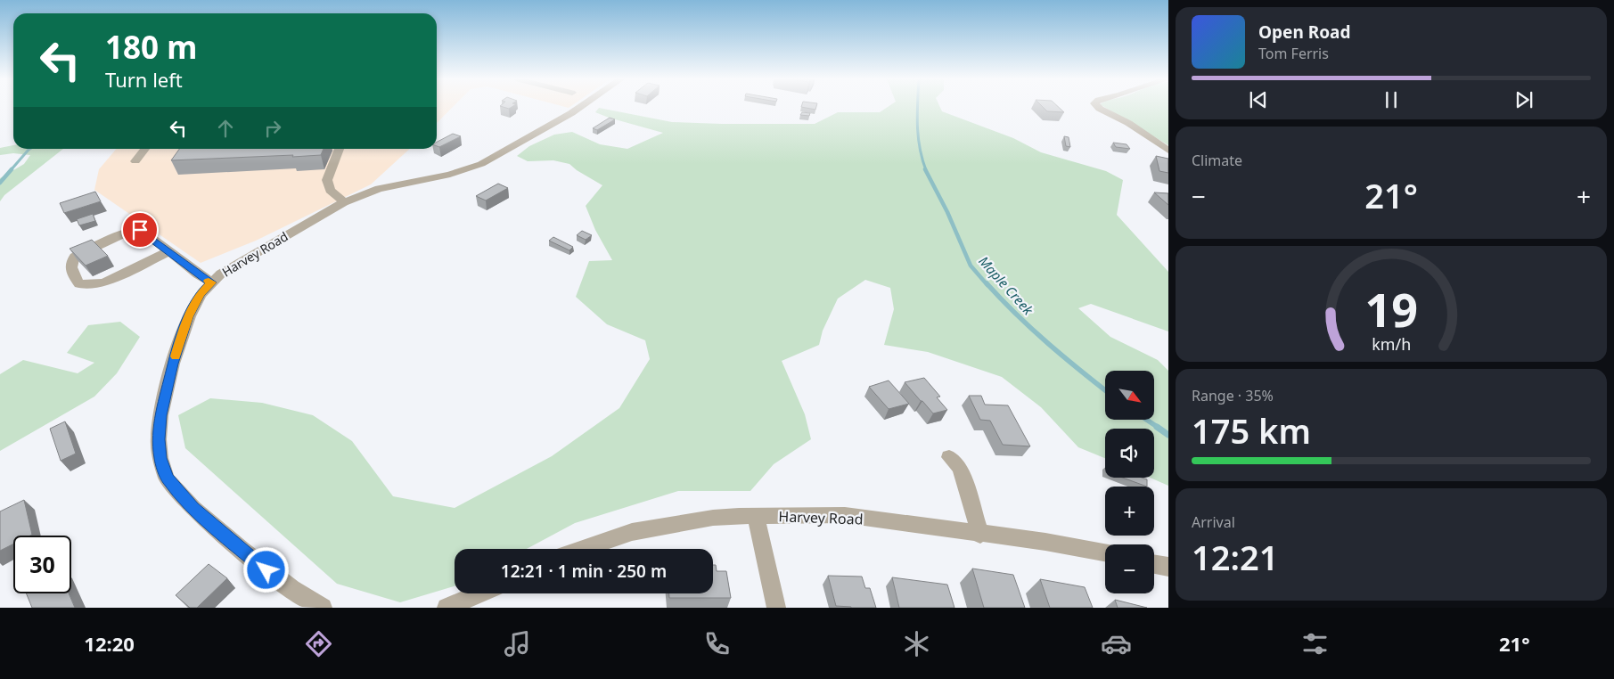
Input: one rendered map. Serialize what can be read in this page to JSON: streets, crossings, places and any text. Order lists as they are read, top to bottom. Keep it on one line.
{"streets":{"street":["Harvey Road"]},"water":["Maple Creek"],"north":"bottom right","page":{"turn":["180 m","Turn left"],"song":["Open Road","Tom Ferris"],"tile":["Climate",["Range · 35%","175 km"],["Arrival","12:21"]],"heat":["−","21°","+"],"map_buttons":["+","−"],"limit":"30","trip":"12:21 · 1 min · 250 m","tabs":["12:20","21°"],"gauge":["19","km/h"]}}
